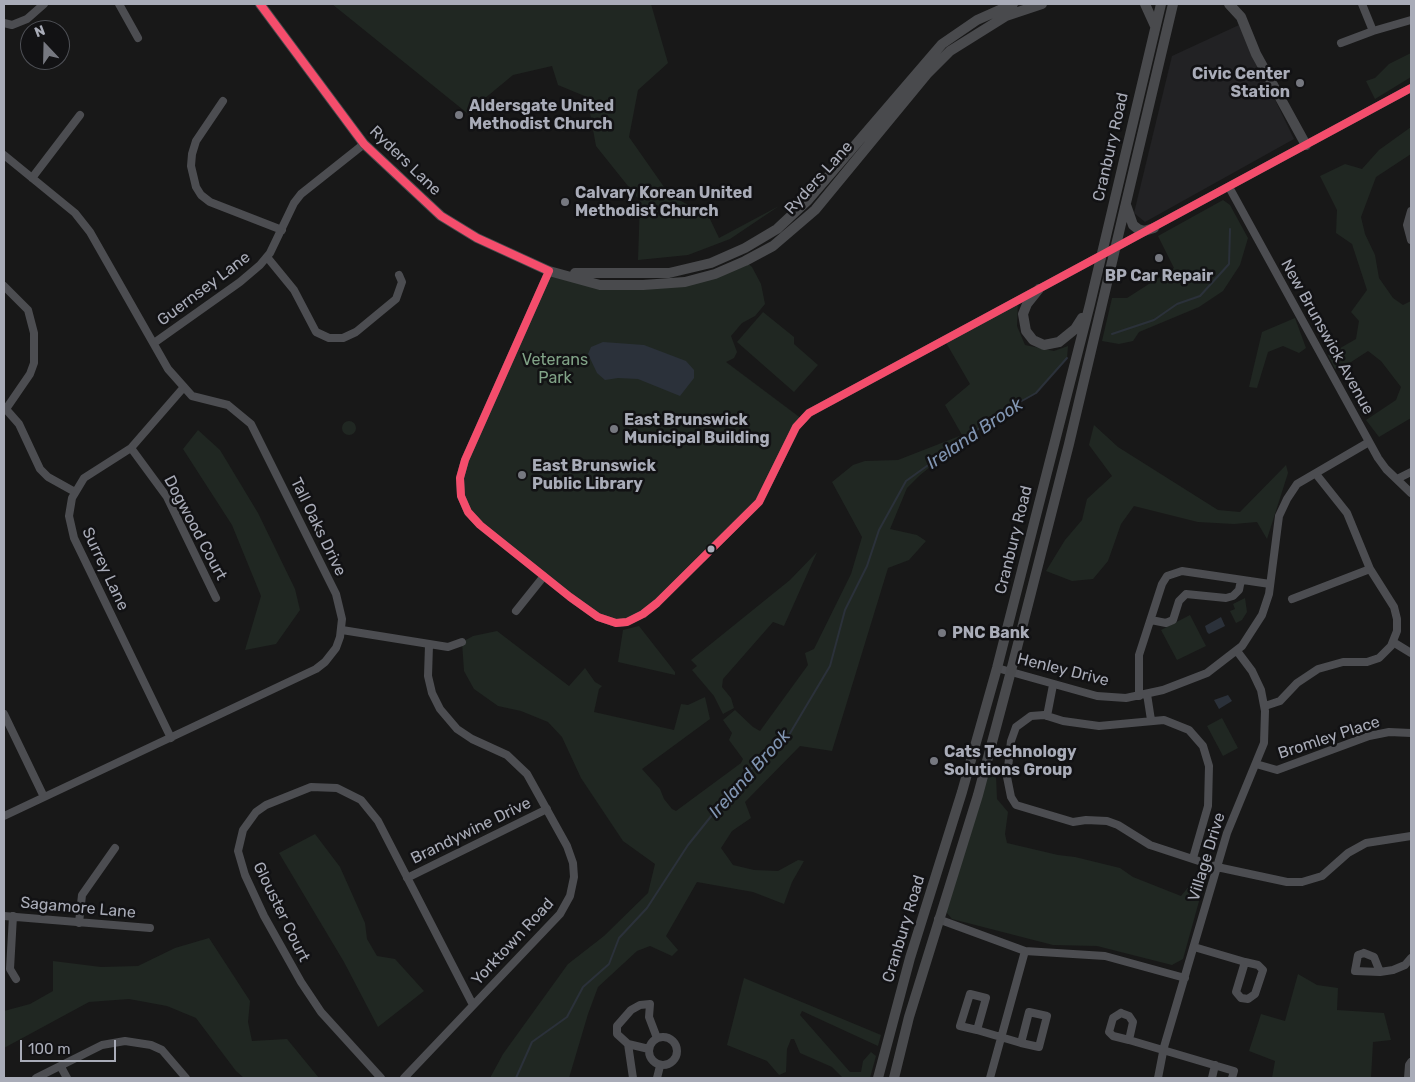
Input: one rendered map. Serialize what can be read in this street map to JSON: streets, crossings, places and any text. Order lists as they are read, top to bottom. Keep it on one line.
{"streets":{"main road":["Cranbury Road","Ryders Lane"],"street":["Guernsey Lane","New Brunswick Avenue","Tall Oaks Drive","Dogwood Court","Surrey Lane","Henley Drive","Bromley Place","Brandywine Drive","Village Drive","Sagamore Lane","Glouster Court","Yorktown Road"]},"crossings":[["Cranbury Road","Henley Drive"],["Ryders Lane","Guernsey Lane"],["Guernsey Lane","Tall Oaks Drive"],["New Brunswick Avenue","Henley Drive"],["Tall Oaks Drive","Surrey Lane"],["Dogwood Court","Surrey Lane"],["Henley Drive","Village Drive"],["Bromley Place","Village Drive"],["Brandywine Drive","Glouster Court"],["Brandywine Drive","Yorktown Road"],["Glouster Court","Yorktown Road"]],"water":["Ireland Brook"],"parks":["Veterans Park"],"places":["Civic Center Station","Aldersgate United Methodist Church","Calvary Korean United Methodist Church","BP Car Repair","East Brunswick Municipal Building","East Brunswick Public Library","PNC Bank","Cats Technology Solutions Group"],"scale_bar":"100 m","north":"top"}
